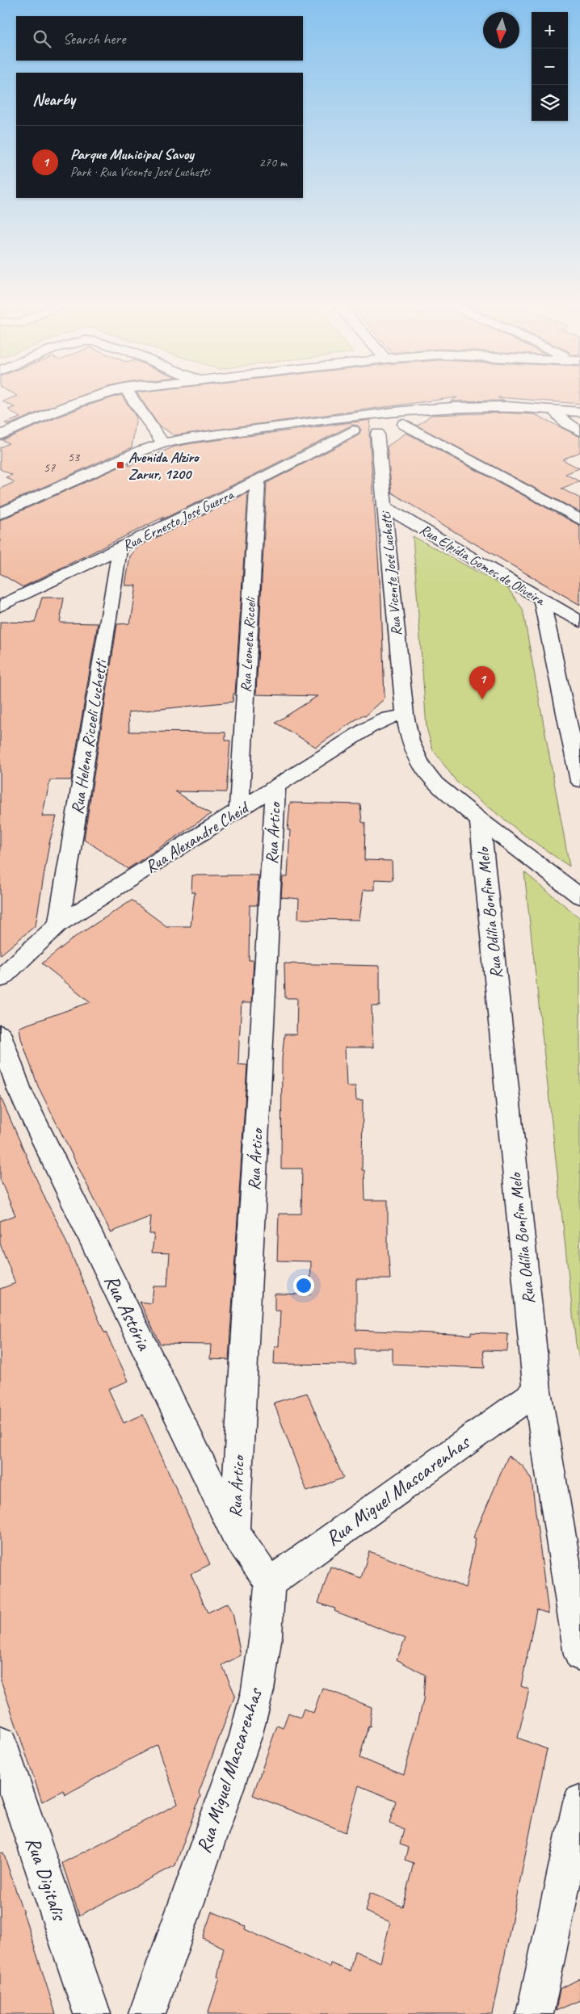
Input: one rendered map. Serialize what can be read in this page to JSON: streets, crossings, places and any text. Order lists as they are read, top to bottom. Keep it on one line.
{"streets":{"street":["Rua Ernesto José Guerra","Rua Elpídia Gomes de Oliveira","Rua Vicente José Luchetti","Rua Leoneta Ricceli","Rua Helena Ricceli Luchetti","Rua Ártico","Rua Alexandre Cheid","Rua Odília Bonfim Melo","Rua Astória","Rua Miguel Mascarenhas","Rua Digitalis"]},"crossings":[["Rua Ernesto José Guerra","Rua Leoneta Ricceli"],["Rua Ernesto José Guerra","Rua Helena Ricceli Luchetti"],["Rua Elpídia Gomes de Oliveira","Rua Vicente José Luchetti"],["Rua Vicente José Luchetti","Rua Alexandre Cheid"],["Rua Vicente José Luchetti","Rua Odília Bonfim Melo"],["Rua Leoneta Ricceli","Rua Alexandre Cheid"],["Rua Helena Ricceli Luchetti","Rua Alexandre Cheid"],["Rua Ártico","Rua Alexandre Cheid"],["Rua Ártico","Rua Astória"],["Rua Odília Bonfim Melo","Rua Miguel Mascarenhas"],["Rua Astória","Rua Miguel Mascarenhas"]],"places":{"transit":["Avenida Alziro Zarur, 1200"]},"house_numbers":["53","57"],"north":"bottom","page":{"map_buttons":["+","−"],"search":"Search here","heading":"Nearby","list":[{"mark":"1","name":"Parque Municipal Savoy","note":"Park · Rua Vicente José Luchetti","value":"270 m"}],"pins":"1"}}
